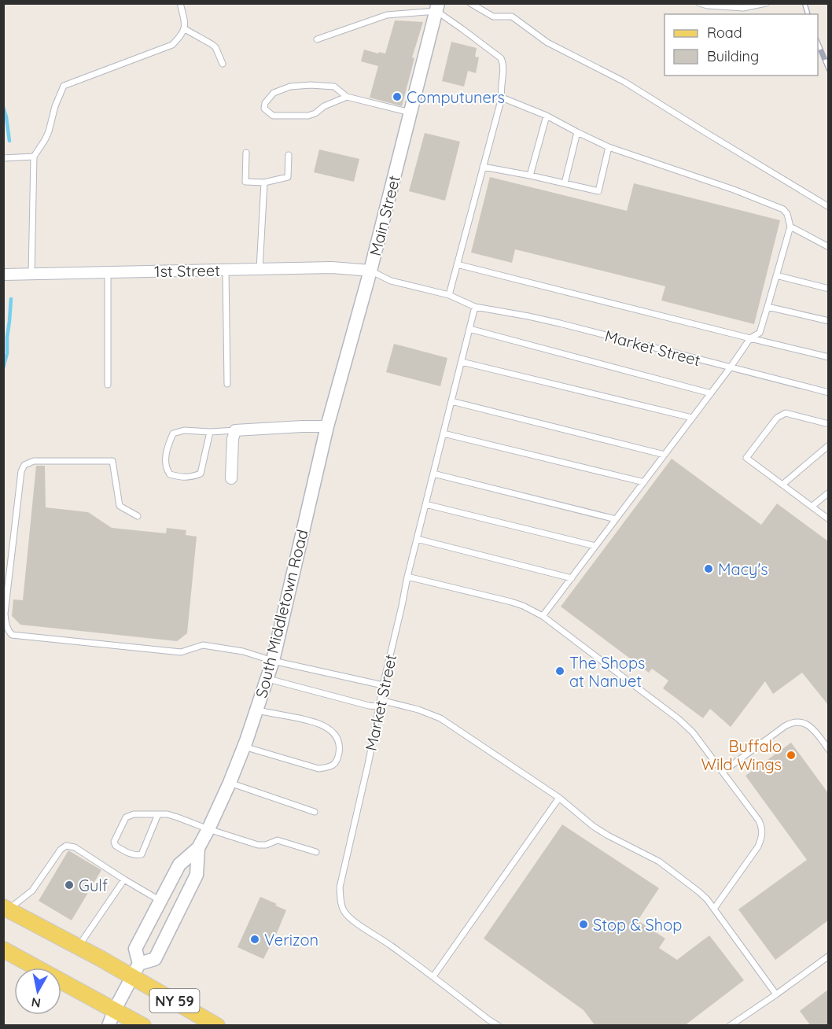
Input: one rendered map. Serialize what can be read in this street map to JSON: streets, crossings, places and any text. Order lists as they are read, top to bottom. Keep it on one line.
{"streets":{"main road":["NY 59"],"street":["Main Street","1st Street","South Middletown Road"],"lane":["Market Street"]},"crossings":[["Main Street","1st Street"],["Main Street","Market Street"],["Main Street","South Middletown Road"],["1st Street","Market Street"],["South Middletown Road","NY 59"]],"places":["Computuners","Macy's","The Shops at Nanuet","Buffalo Wild Wings","Gulf","Stop & Shop","Verizon"],"legend":["Road","Building"],"north":"bottom"}
